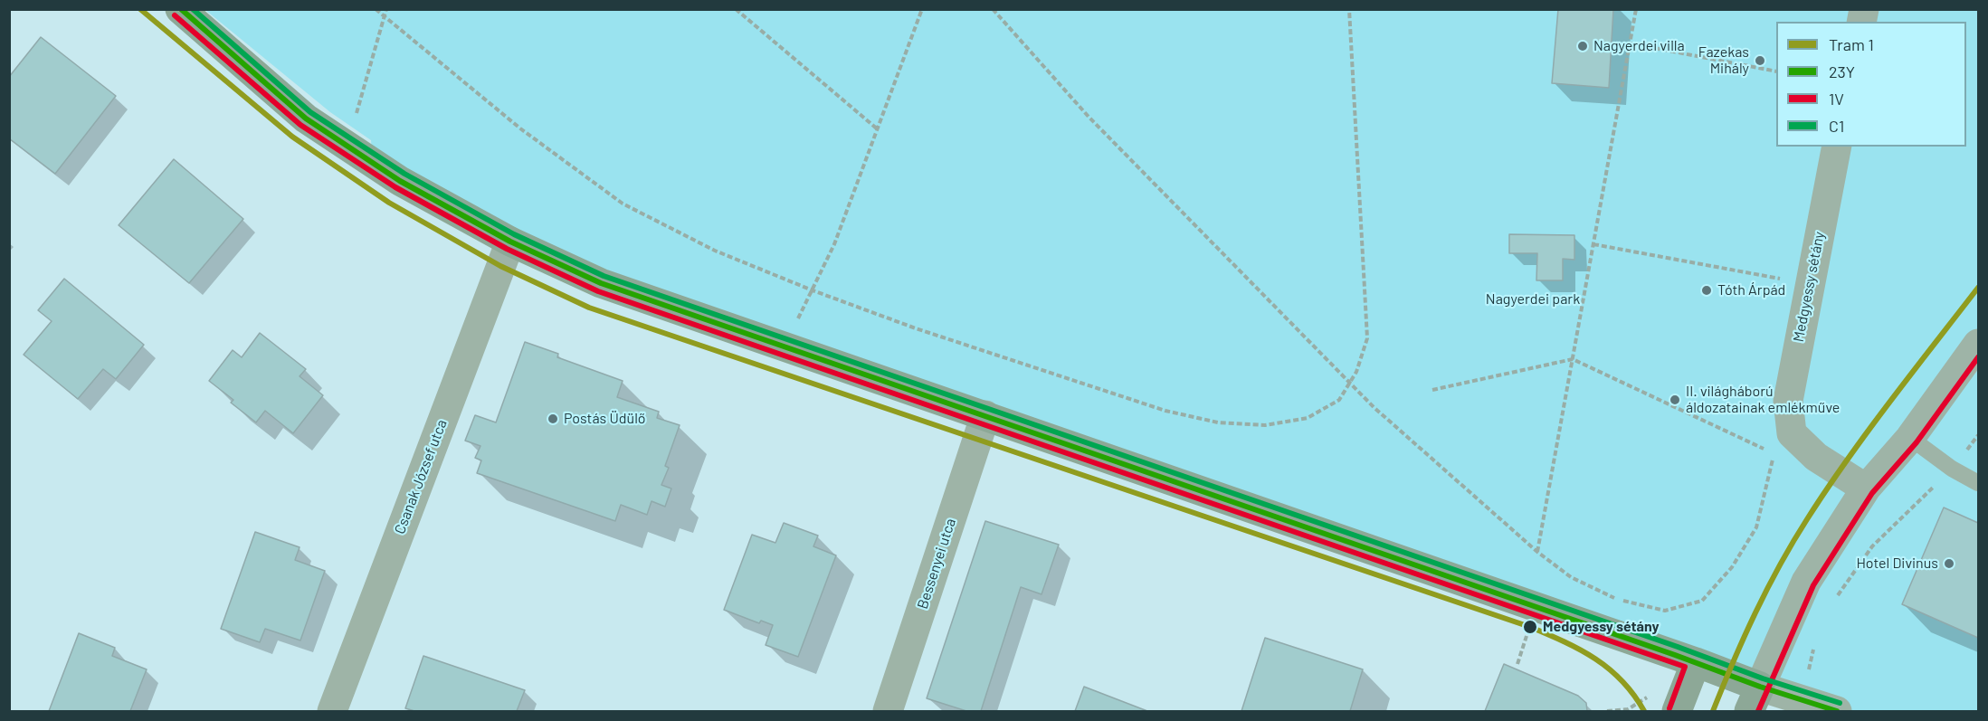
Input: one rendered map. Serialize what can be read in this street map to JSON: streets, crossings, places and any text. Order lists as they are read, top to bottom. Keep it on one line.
{"streets":{"street":["Medgyessy sétány","Csanak József utca","Bessenyei utca"]},"parks":["Nagyerdei park"],"places":["Nagyerdei villa","Fazekas Mihály","Tóth Árpád","II. világháború áldozatainak emlékműve","Postás Üdülő","Hotel Divinus","Medgyessy sétány"],"lines":["tram line 1","transit line 23Y","transit line C1","transit line 1V"],"legend":["Tram 1","23Y","1V","C1"]}
